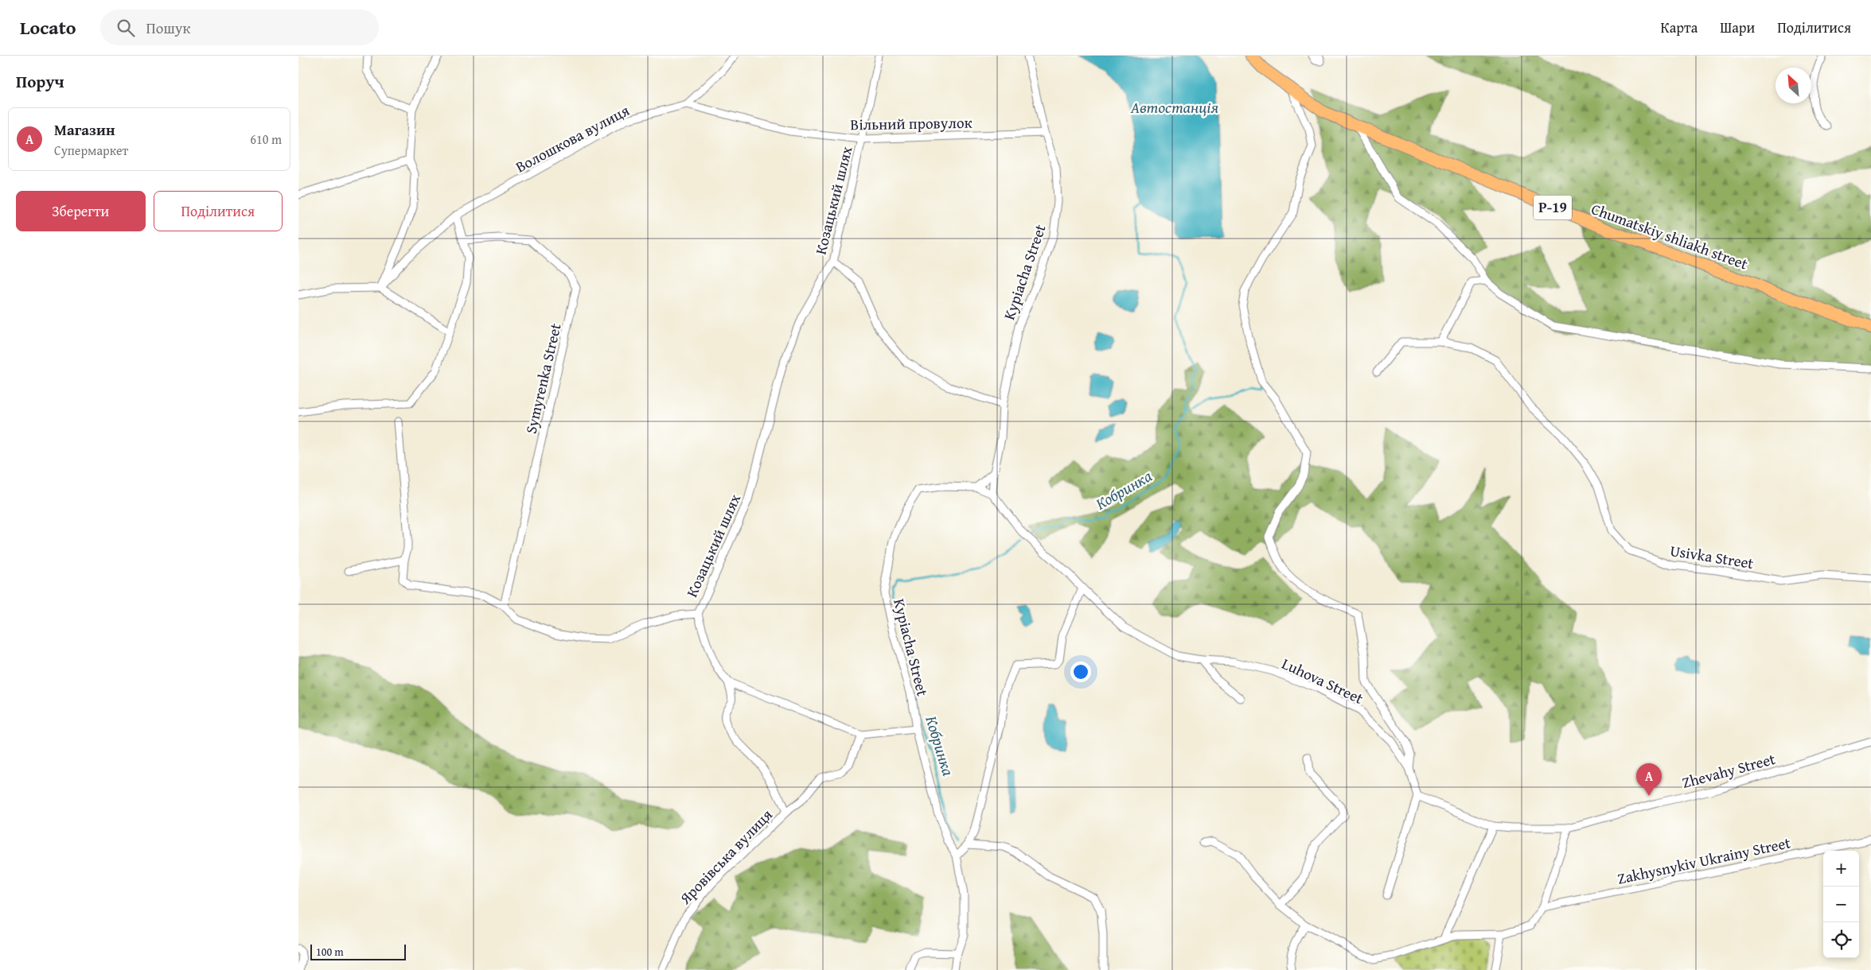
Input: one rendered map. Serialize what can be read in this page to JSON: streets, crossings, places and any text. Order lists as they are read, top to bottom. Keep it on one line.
{"streets":{"main road":["Р-19","Chumatskiy shliakh street"],"street":["Вільний провулок","Волошкова вулиця","Козацький шлях","Kypiacha Street","Symyrenka Street","Usivka Street","Luhova Street","Zhevahy Street","Яровівська вулиця","Zakhysnykiv Ukrainy Street"]},"crossings":[["Вільний провулок","Волошкова вулиця"],["Вільний провулок","Козацький шлях"],["Вільний провулок","Kypiacha Street"],["Козацький шлях","Яровівська вулиця"],["Chumatskiy shliakh street","Luhova Street"],["Kypiacha Street","Luhova Street"],["Luhova Street","Zhevahy Street"]],"water":["Автостанція","Кобринка"],"scale_bar":"100 m","north":"top left","page":{"header":"Locato","search":"Пошук","nav":["Карта","Шари","Поділитися"],"heading":"Поруч","list":[{"mark":"A","name":"Магазин","note":"Супермаркет","value":"610 m"}],"buttons":["Зберегти","Поділитися"],"pins":"A","map_buttons":["+","−"],"scale":"100 m"}}
